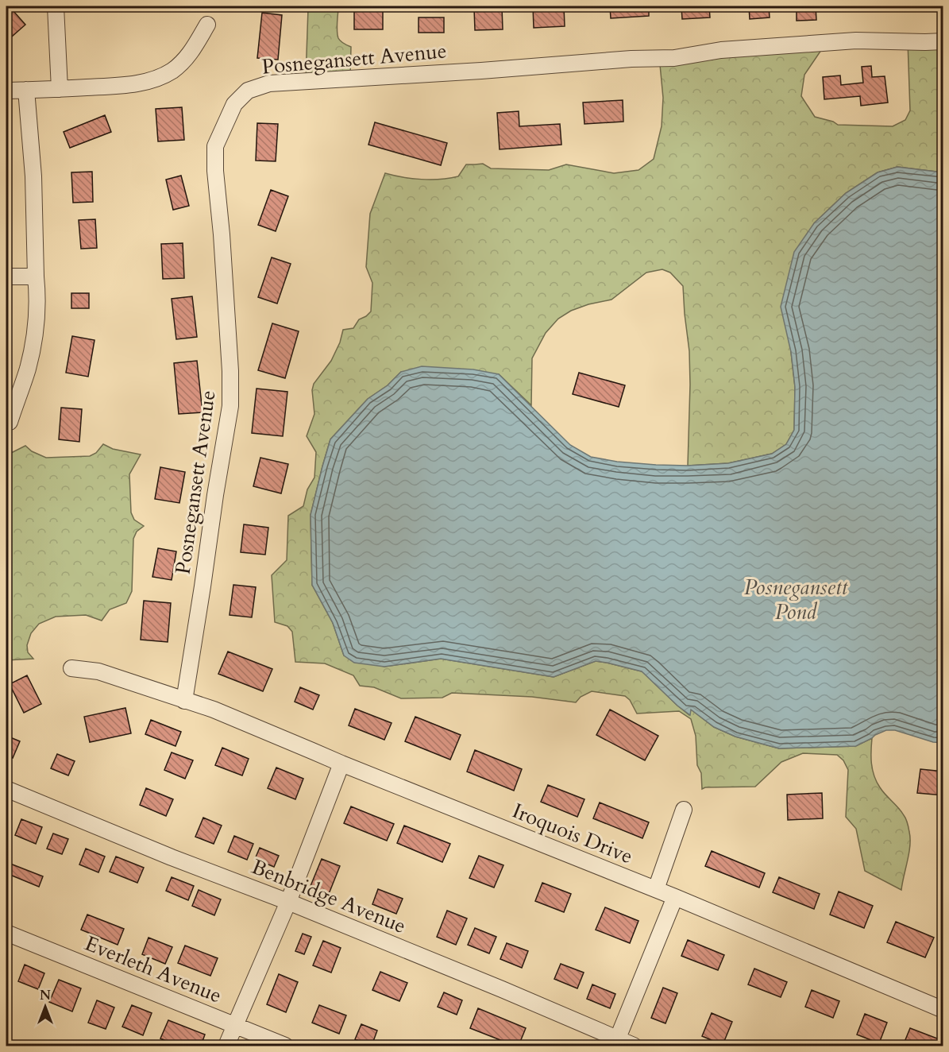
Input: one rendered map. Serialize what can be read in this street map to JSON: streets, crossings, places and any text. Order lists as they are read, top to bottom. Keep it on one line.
{"streets":{"street":["Posnegansett Avenue","Iroquois Drive","Benbridge Avenue","Everleth Avenue"]},"crossings":[["Posnegansett Avenue","Iroquois Drive"]],"water":["Posnegansett Pond"],"north":"top"}
